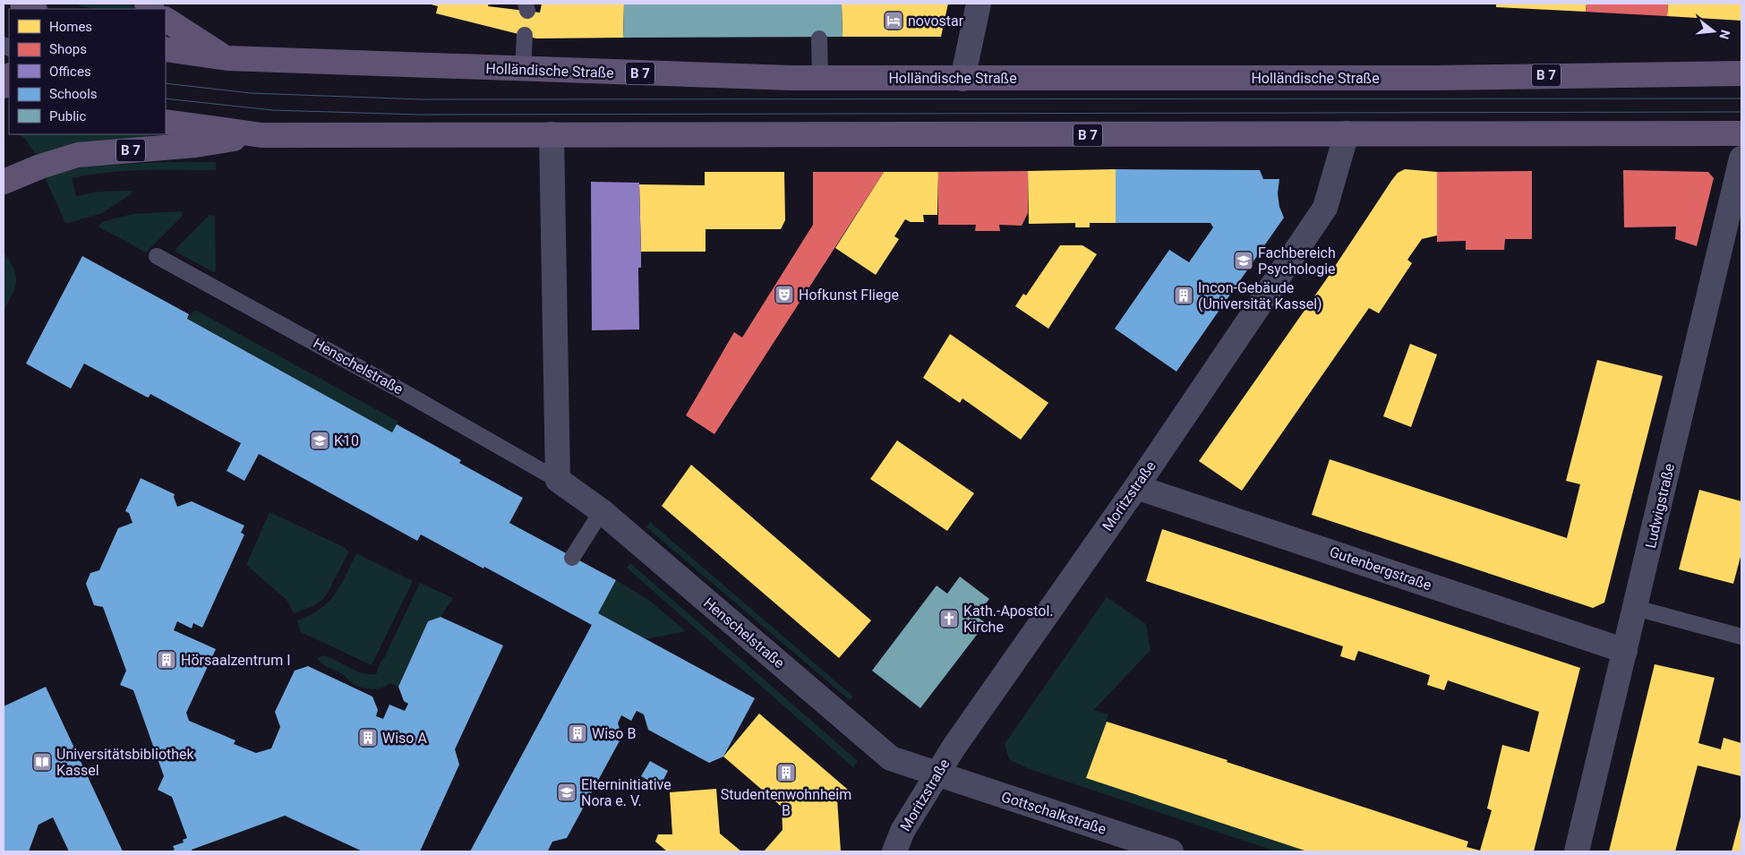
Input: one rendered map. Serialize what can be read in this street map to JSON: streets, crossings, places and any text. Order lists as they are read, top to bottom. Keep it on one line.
{"streets":{"main road":["Holländische Straße","B 7"],"street":["Henschelstraße","Moritzstraße","Ludwigstraße","Gutenbergstraße","Gottschalkstraße"]},"crossings":[["B 7","Moritzstraße"],["Henschelstraße","Moritzstraße"],["Henschelstraße","Gottschalkstraße"],["Moritzstraße","Gutenbergstraße"],["Moritzstraße","Gottschalkstraße"],["Ludwigstraße","Gutenbergstraße"]],"places":{"hotel":["novostar"],"school or university":["Fachbereich Psychologie","K10","Elterninitiative Nora e. V."],"theatre":["Hofkunst Fliege"],"building":["Incon-Gebäude (Universität Kassel)","Hörsaalzentrum I","Wiso B","Wiso A","Studentenwohnheim B"],"church":["Kath.-Apostol. Kirche"],"library":["Universitätsbibliothek Kassel"]},"legend":["Homes","Shops","Offices","Schools","Public"],"north":"right"}
